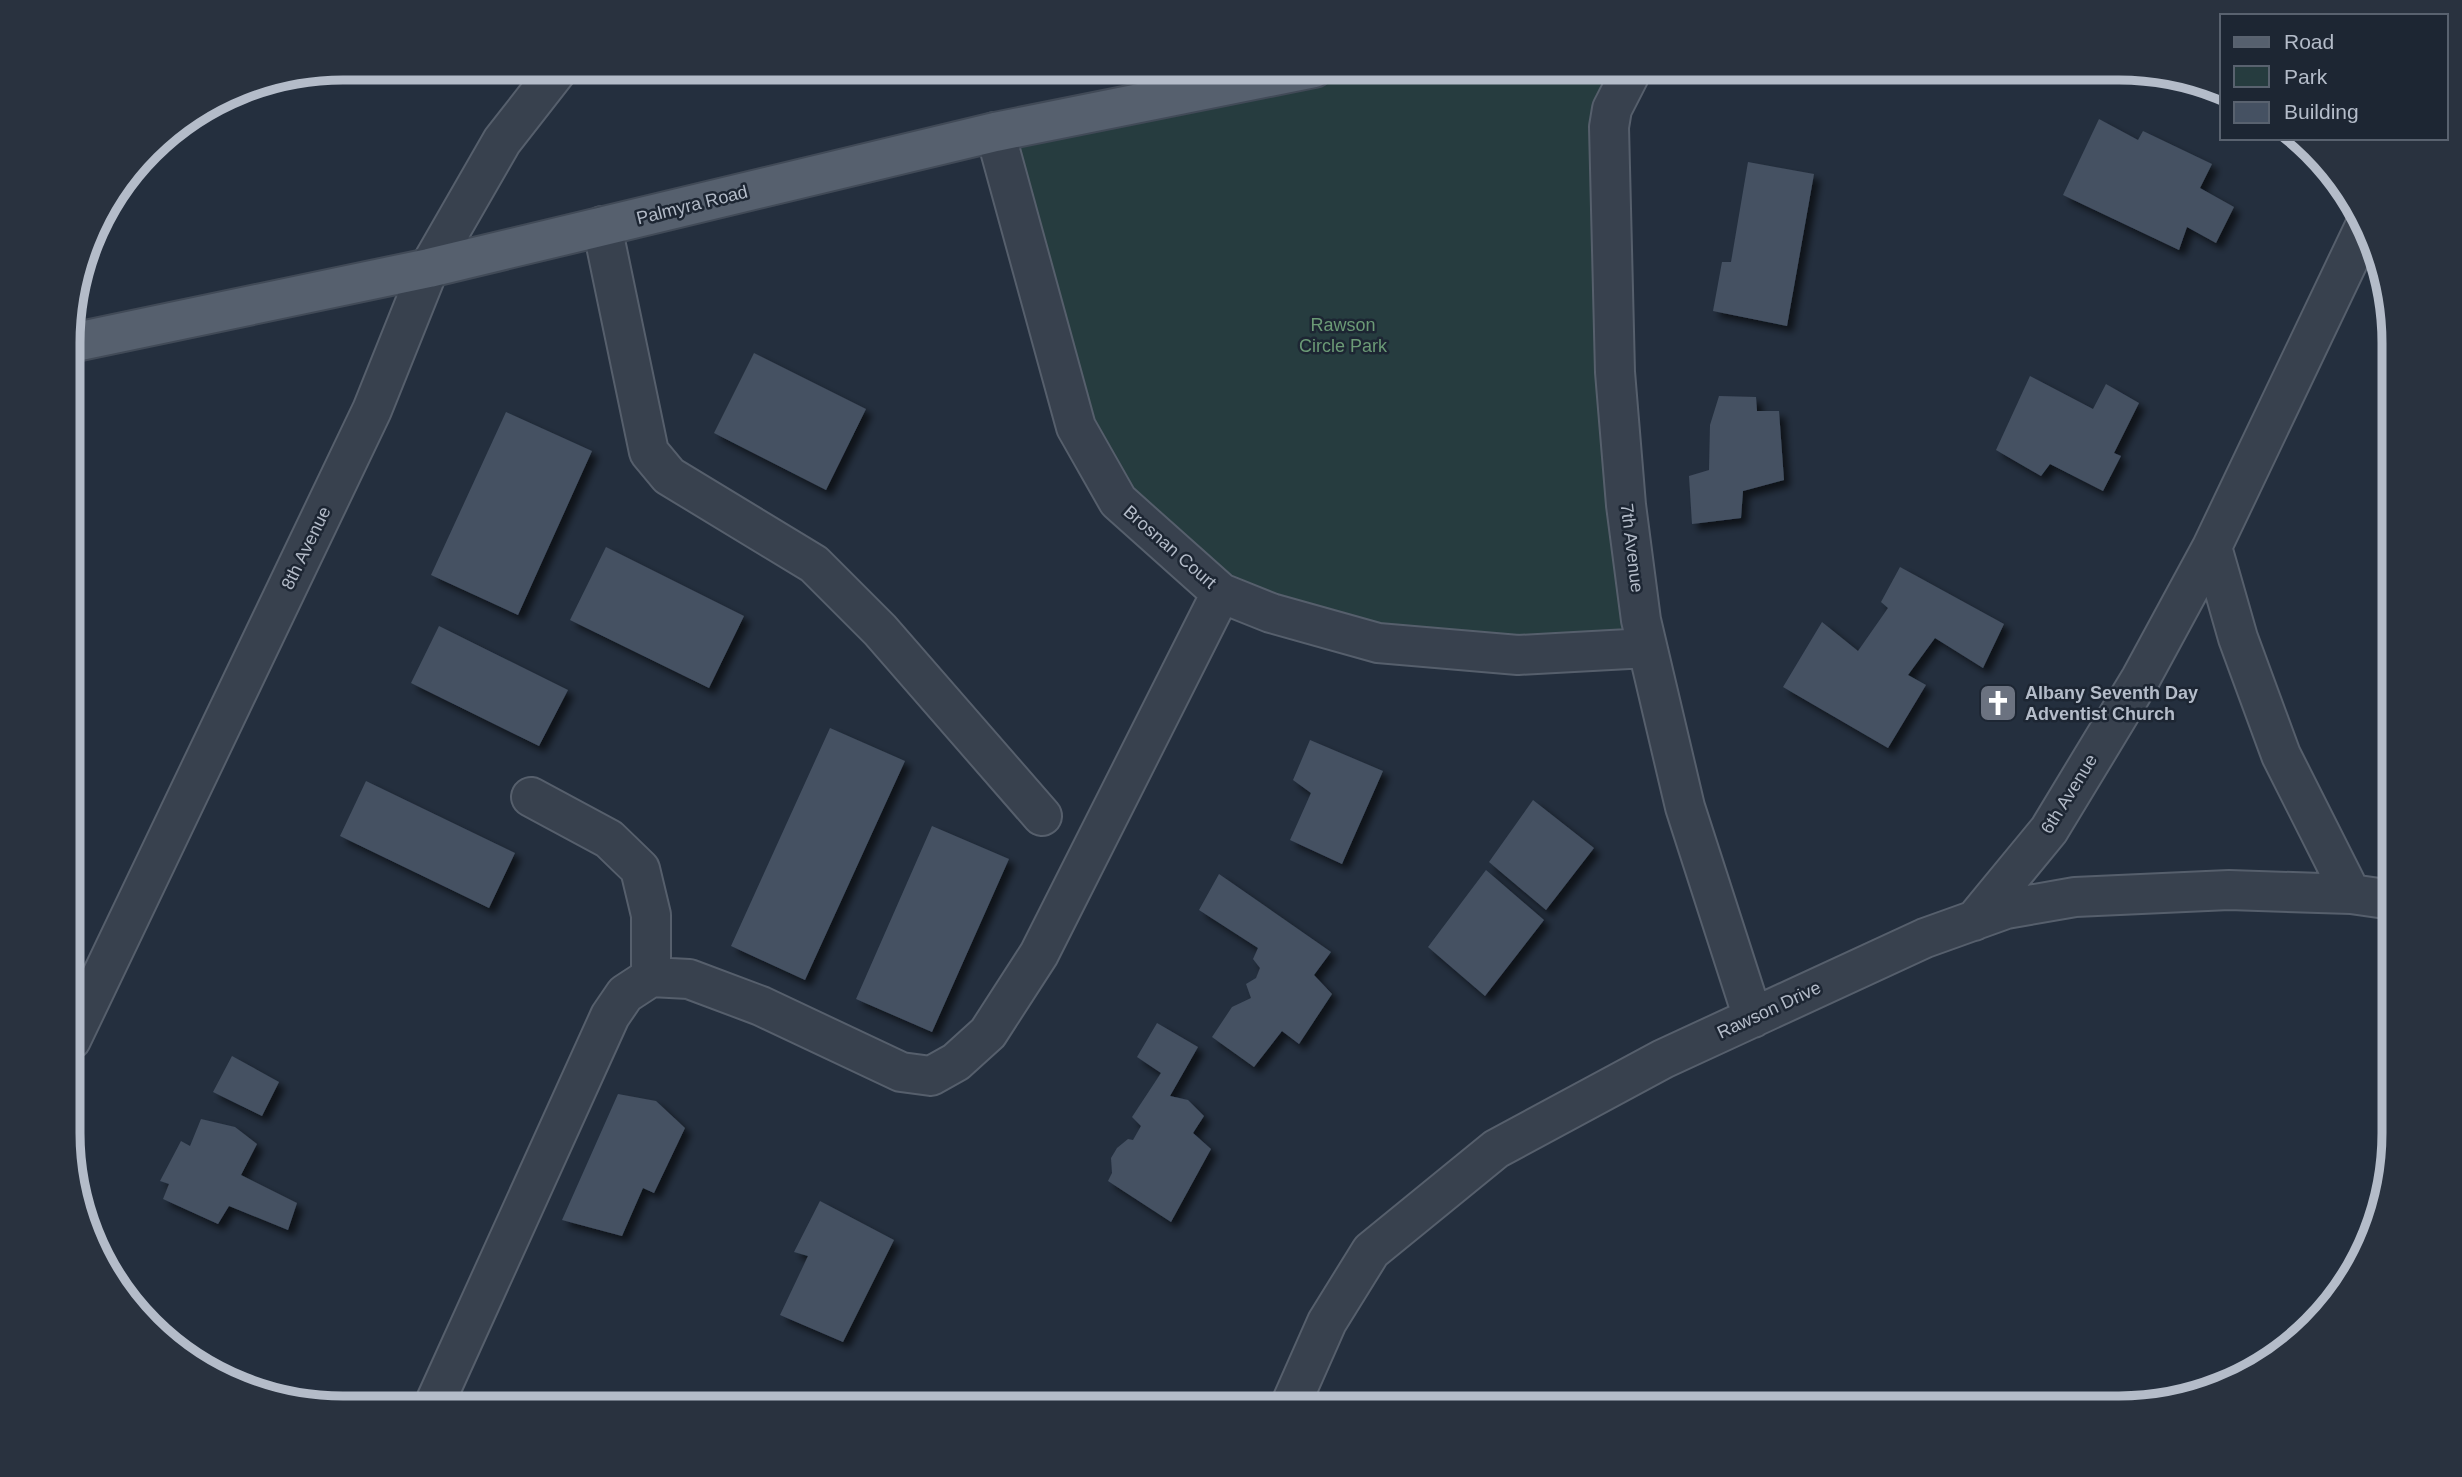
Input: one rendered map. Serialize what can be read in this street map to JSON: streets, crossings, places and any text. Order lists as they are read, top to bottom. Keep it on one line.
{"streets":{"main road":["Palmyra Road"],"street":["Brosnan Court","8th Avenue","7th Avenue","6th Avenue","Rawson Drive"]},"crossings":[["Palmyra Road","Brosnan Court"],["Palmyra Road","8th Avenue"],["Brosnan Court","7th Avenue"],["7th Avenue","Rawson Drive"],["6th Avenue","Rawson Drive"]],"parks":["Rawson Circle Park"],"places":{"church":["Albany Seventh Day Adventist Church"]},"legend":["Road","Park","Building"]}
